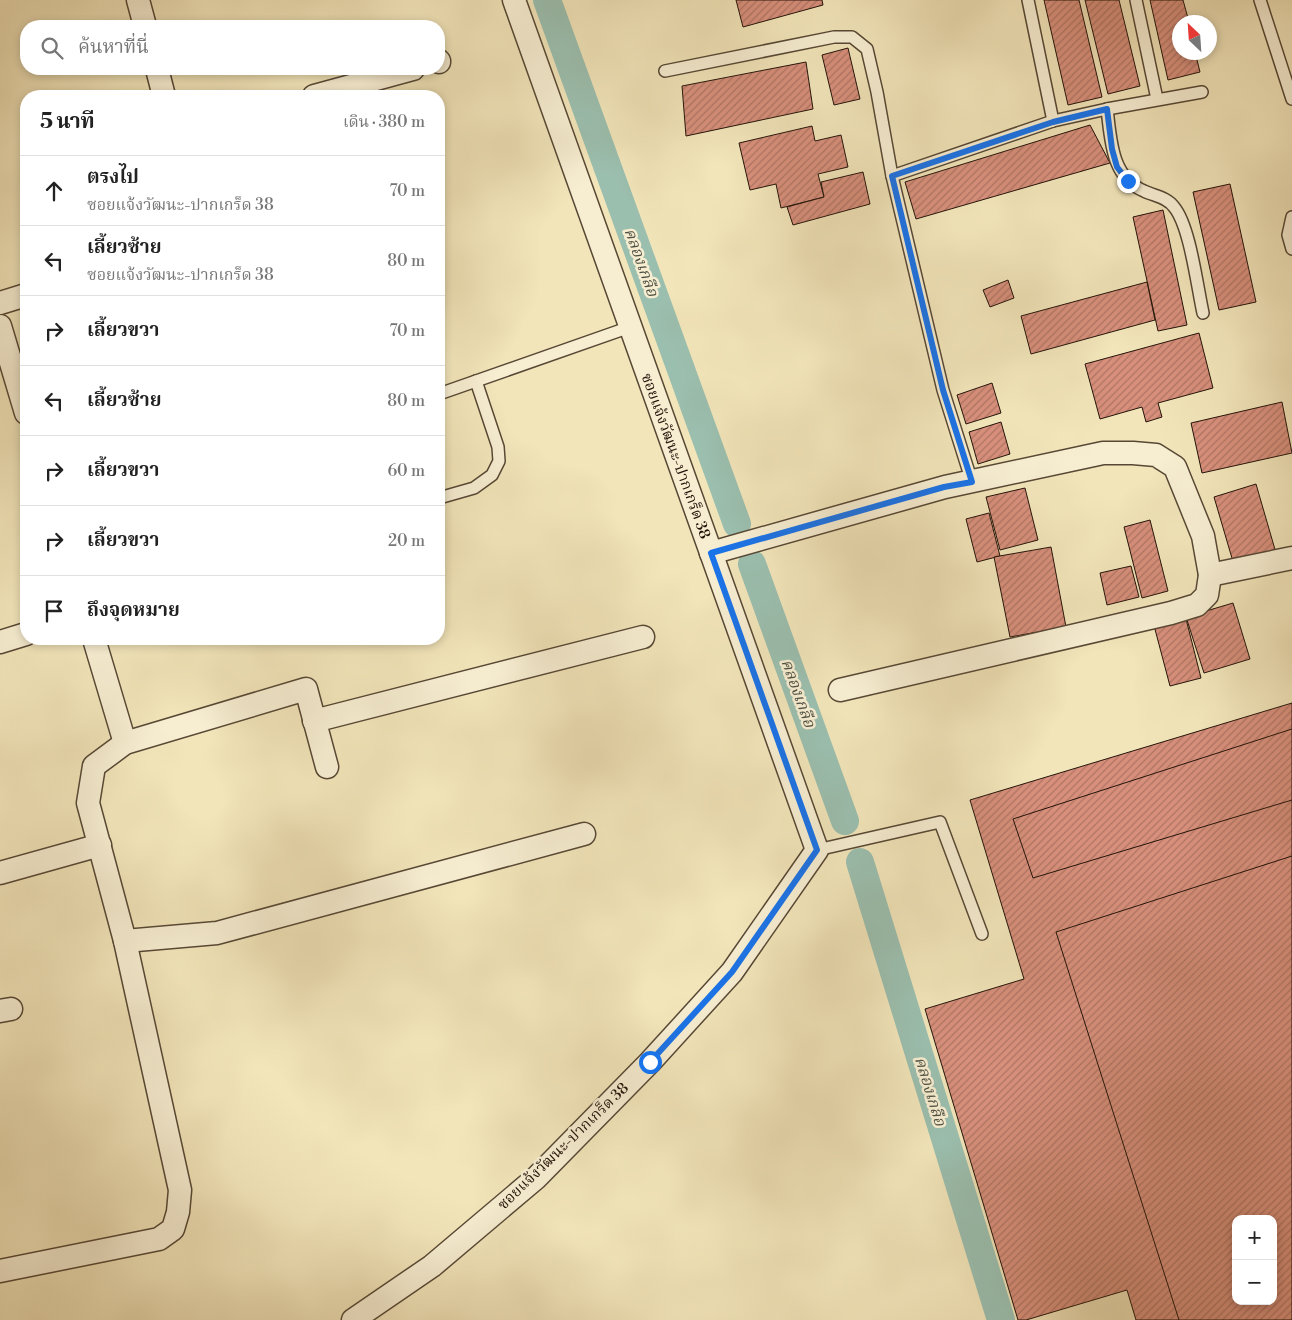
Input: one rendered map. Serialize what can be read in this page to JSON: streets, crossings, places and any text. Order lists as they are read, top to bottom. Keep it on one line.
{"streets":{"street":["ซอยแจ้งวัฒนะ-ปากเกร็ด 38"]},"water":["คลองเกลือ"],"north":"top left","page":{"search":"ค้นหาที่นี่","heading":["5 นาที","เดิน · 380 m"],"list":[["ตรงไป","ซอยแจ้งวัฒนะ-ปากเกร็ด 38","70 m"],["เลี้ยวซ้าย","ซอยแจ้งวัฒนะ-ปากเกร็ด 38","80 m"],["เลี้ยวขวา","70 m"],["เลี้ยวซ้าย","80 m"],["เลี้ยวขวา","60 m"],["เลี้ยวขวา","20 m"],"ถึงจุดหมาย"],"map_buttons":["+","−"]}}
